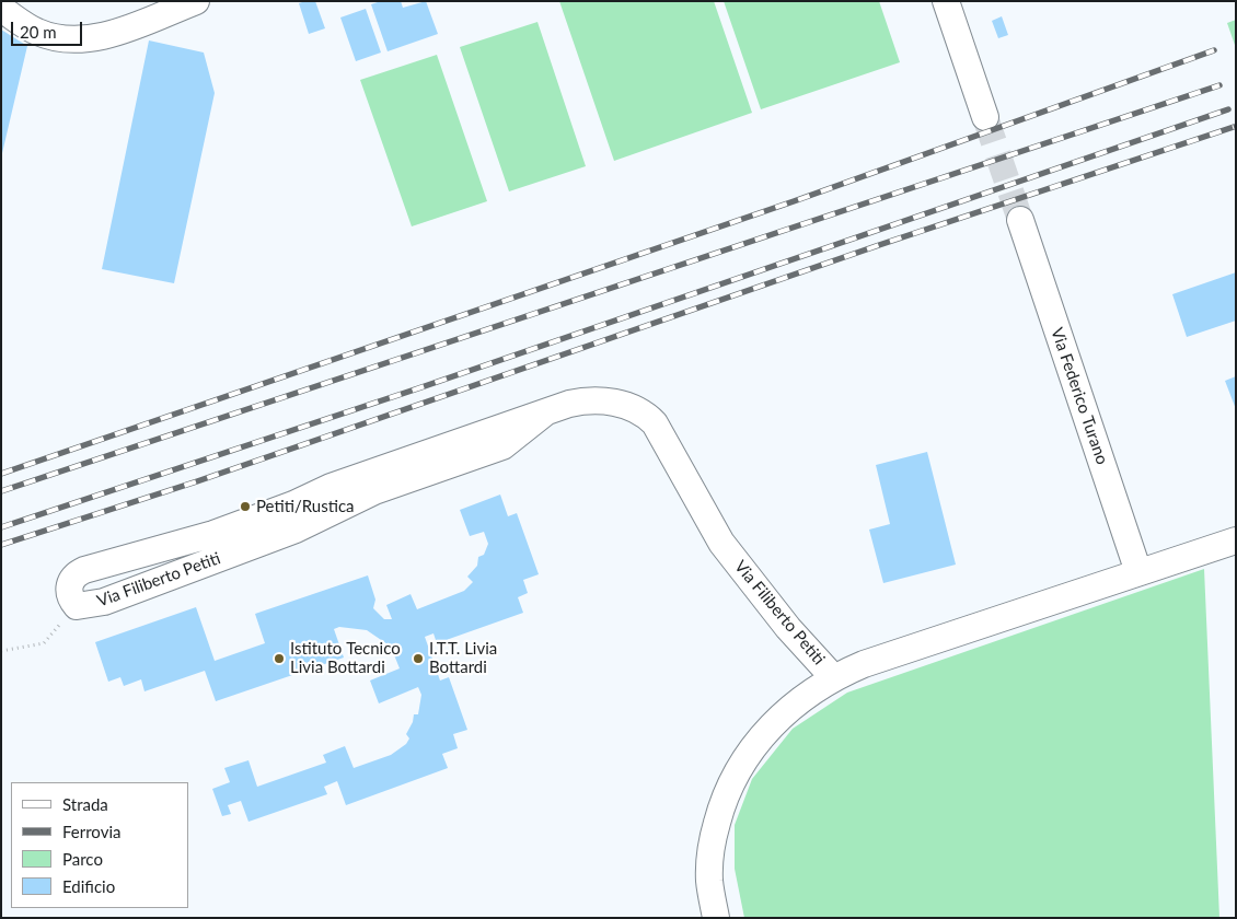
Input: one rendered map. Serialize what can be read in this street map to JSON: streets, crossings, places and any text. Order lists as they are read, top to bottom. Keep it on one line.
{"streets":{"street":["Via Federico Turano","Via Filiberto Petiti"]},"crossings":[["Via Federico Turano","Via Filiberto Petiti"]],"places":["Petiti/Rustica","Istituto Tecnico Livia Bottardi","I.T.T. Livia Bottardi"],"legend":["Strada","Ferrovia","Parco","Edificio"],"scale_bar":"20 m"}
